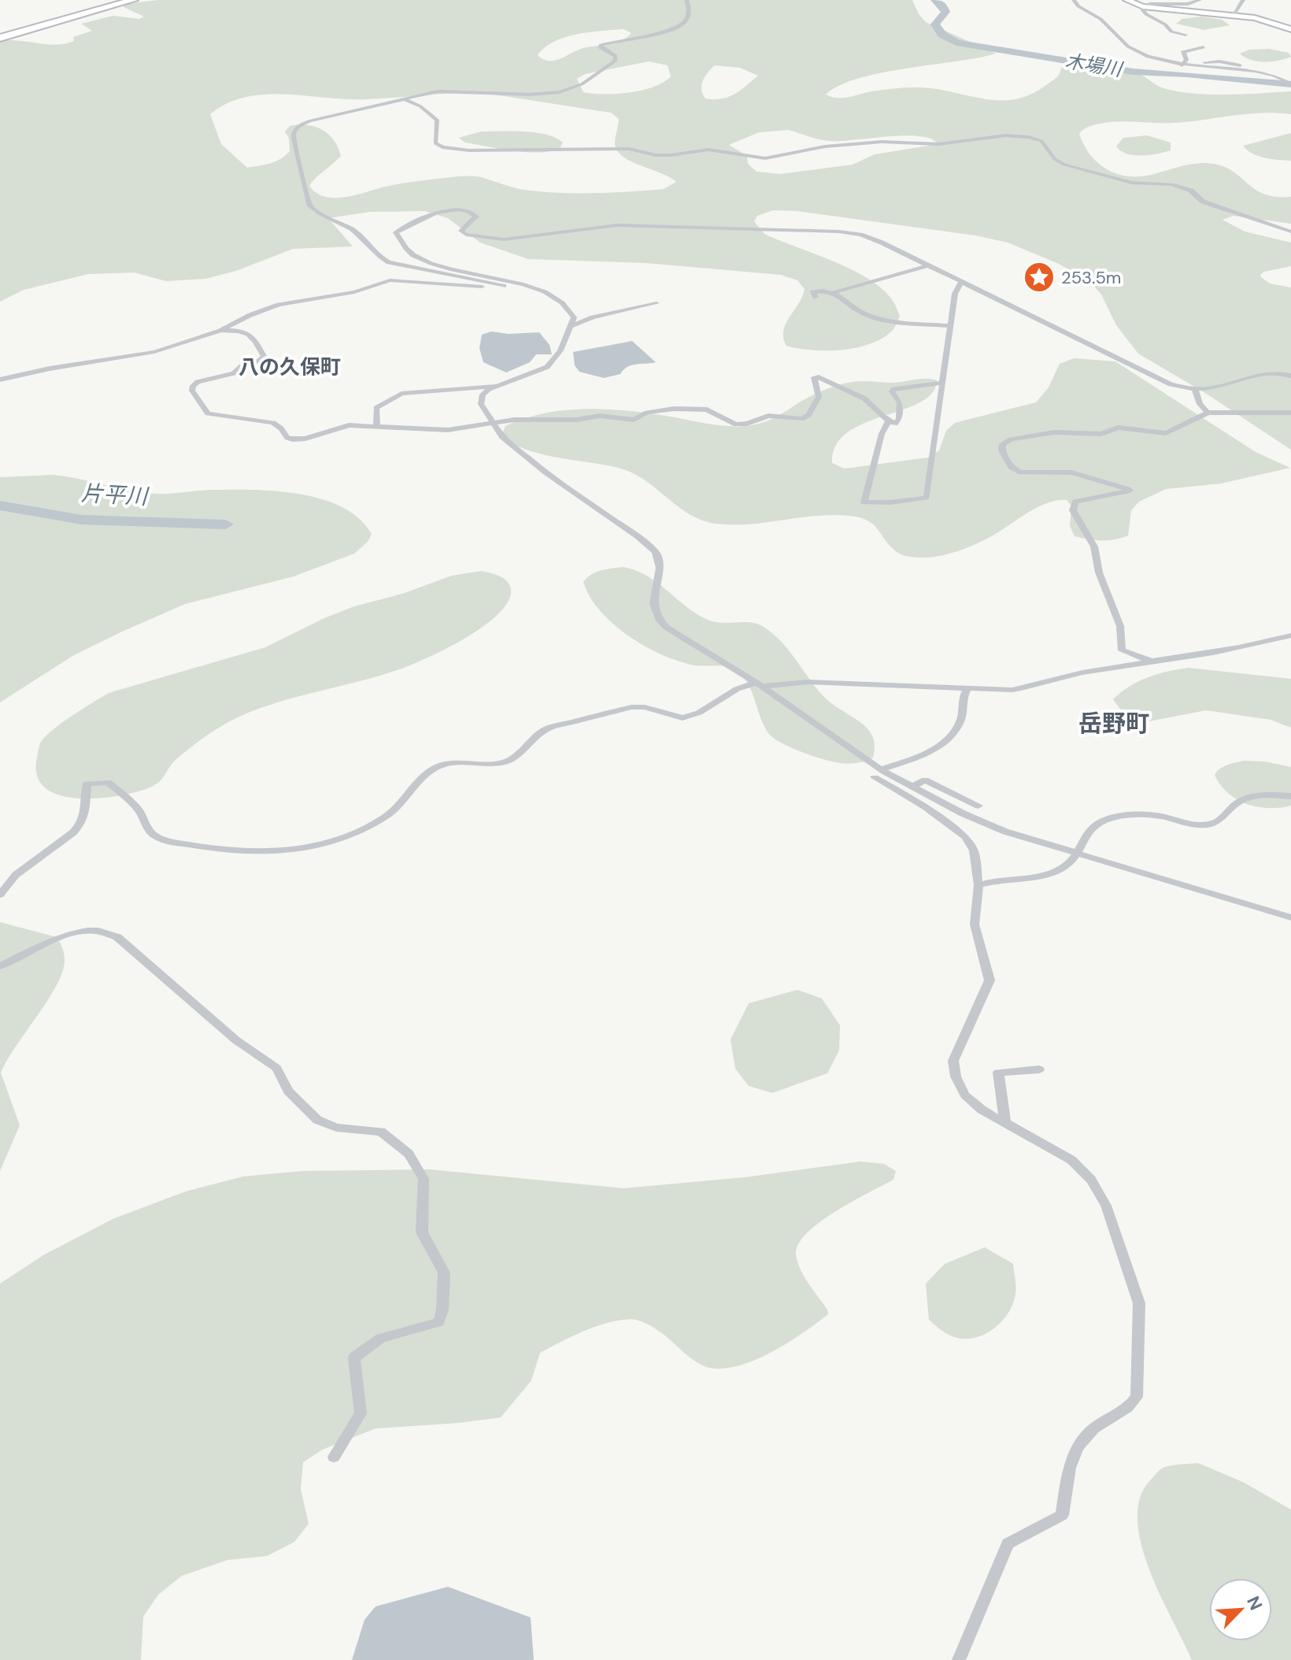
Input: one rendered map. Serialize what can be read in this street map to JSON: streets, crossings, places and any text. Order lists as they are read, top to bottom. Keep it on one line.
{"districts":["八の久保町","岳野町"],"water":["木場川","片平川"],"places":{"place":["253.5m"]},"north":"top right"}
